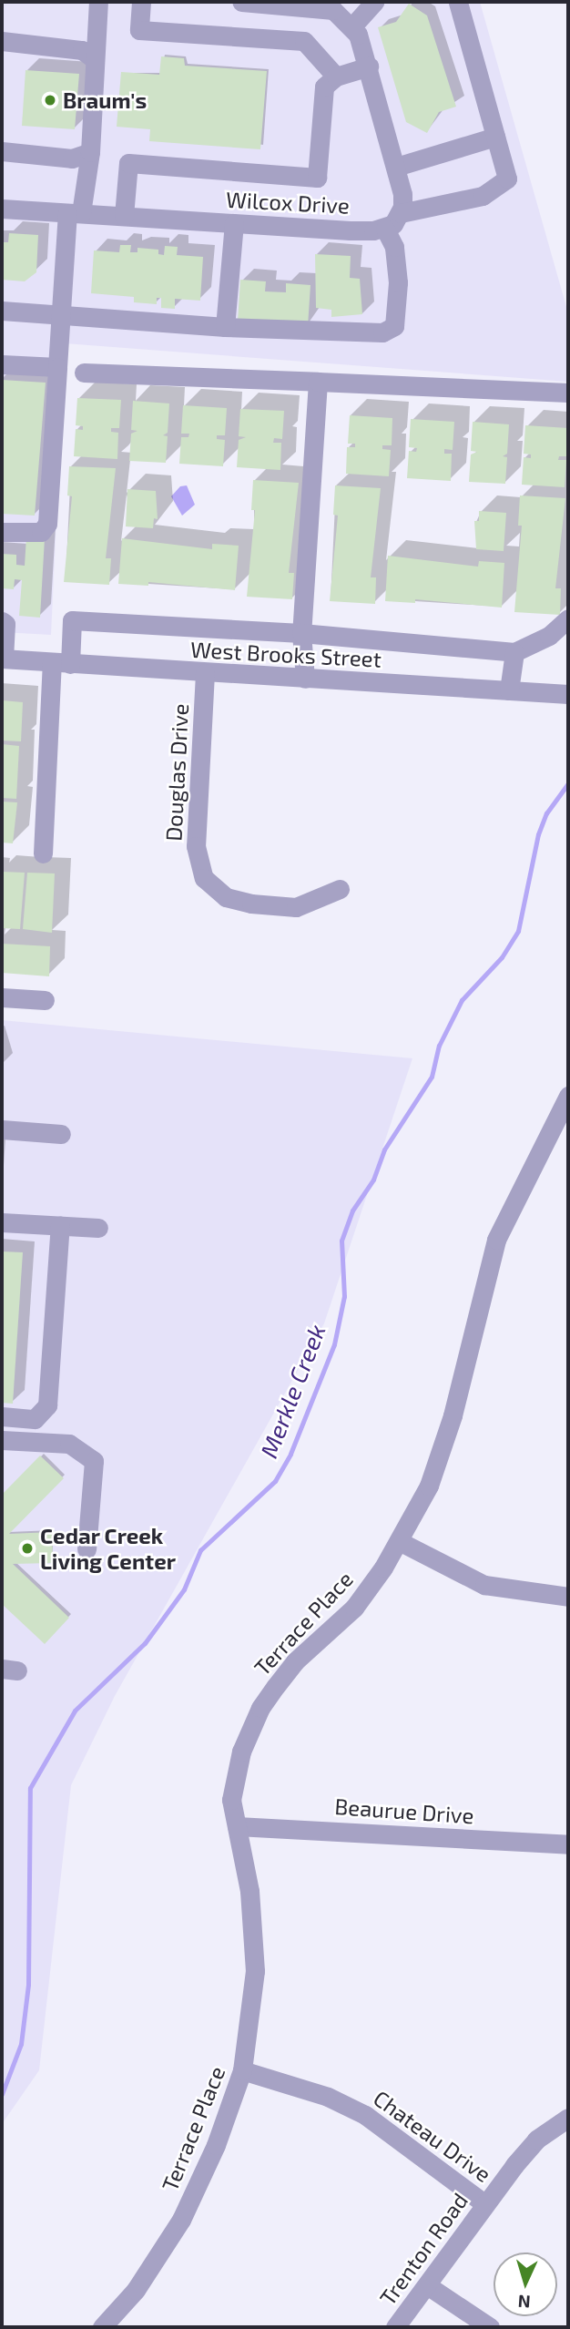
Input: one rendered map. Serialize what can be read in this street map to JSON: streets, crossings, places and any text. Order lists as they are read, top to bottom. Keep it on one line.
{"streets":{"street":["Wilcox Drive","West Brooks Street","Douglas Drive","Terrace Place","Beaurue Drive","Chateau Drive","Trenton Road"]},"crossings":[["West Brooks Street","Douglas Drive"],["Terrace Place","Beaurue Drive"],["Terrace Place","Chateau Drive"],["Chateau Drive","Trenton Road"]],"water":["Merkle Creek"],"places":["Braum's","Cedar Creek Living Center"],"north":"bottom"}
